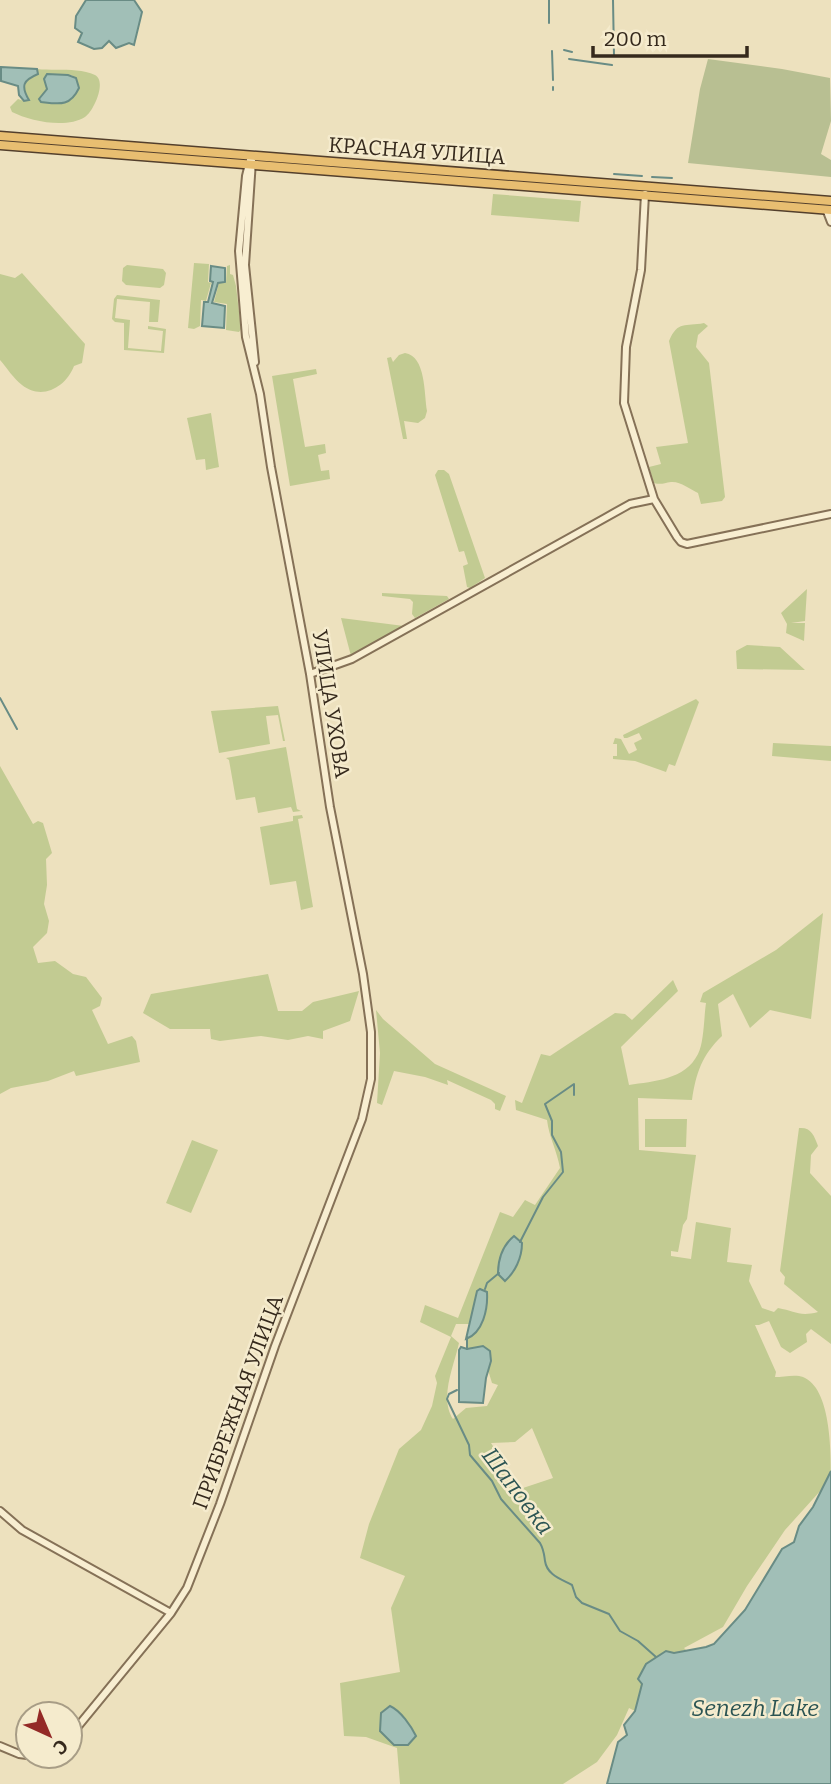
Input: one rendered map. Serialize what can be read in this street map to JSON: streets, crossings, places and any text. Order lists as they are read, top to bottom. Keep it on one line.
{"streets":{"highway":["КРАСНАЯ УЛИЦА"],"street":["УЛИЦА УХОВА","ПРИБРЕЖНАЯ УЛИЦА"]},"crossings":[["КРАСНАЯ УЛИЦА","УЛИЦА УХОВА"],["УЛИЦА УХОВА","ПРИБРЕЖНАЯ УЛИЦА"]],"water":["Шаповка","Senezh Lake"],"scale_bar":"200 m","north":"bottom right"}
